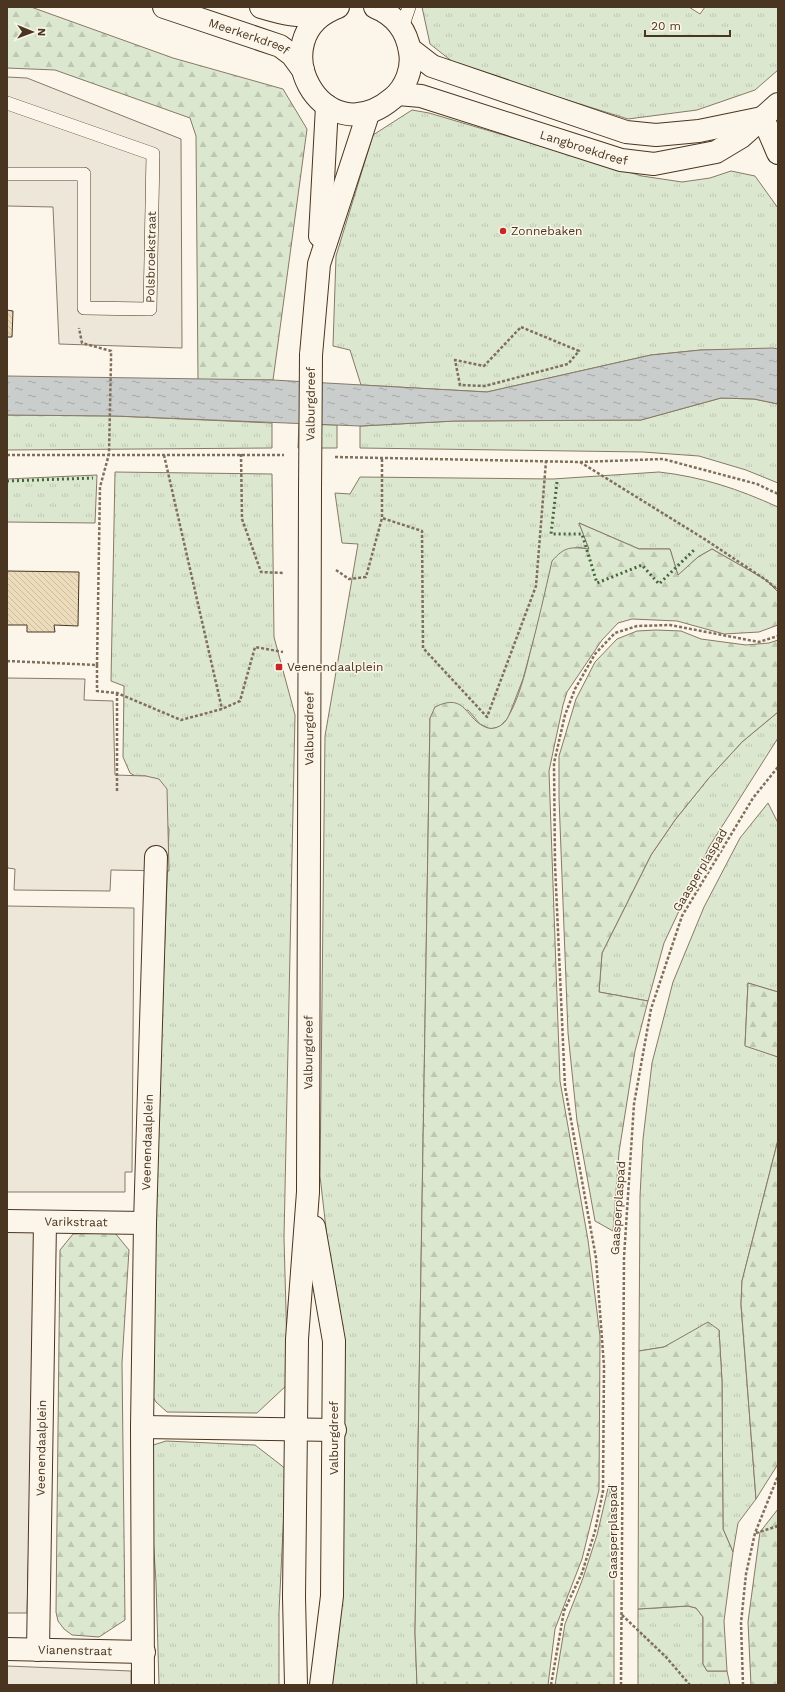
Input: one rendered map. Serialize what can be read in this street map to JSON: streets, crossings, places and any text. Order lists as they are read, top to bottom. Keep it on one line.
{"streets":{"street":["Meerkerkdreef","Langbroekdreef","Valburgdreef","Veenendaalplein","Varikstraat","Vianenstraat"],"lane":["Polsbroekstraat"],"path":["Gaasperplaspad"]},"crossings":[["Veenendaalplein","Varikstraat"],["Veenendaalplein","Vianenstraat"]],"places":{"other":["Zonnebaken"],"transit":["Veenendaalplein"]},"scale_bar":"20 m","north":"right"}
